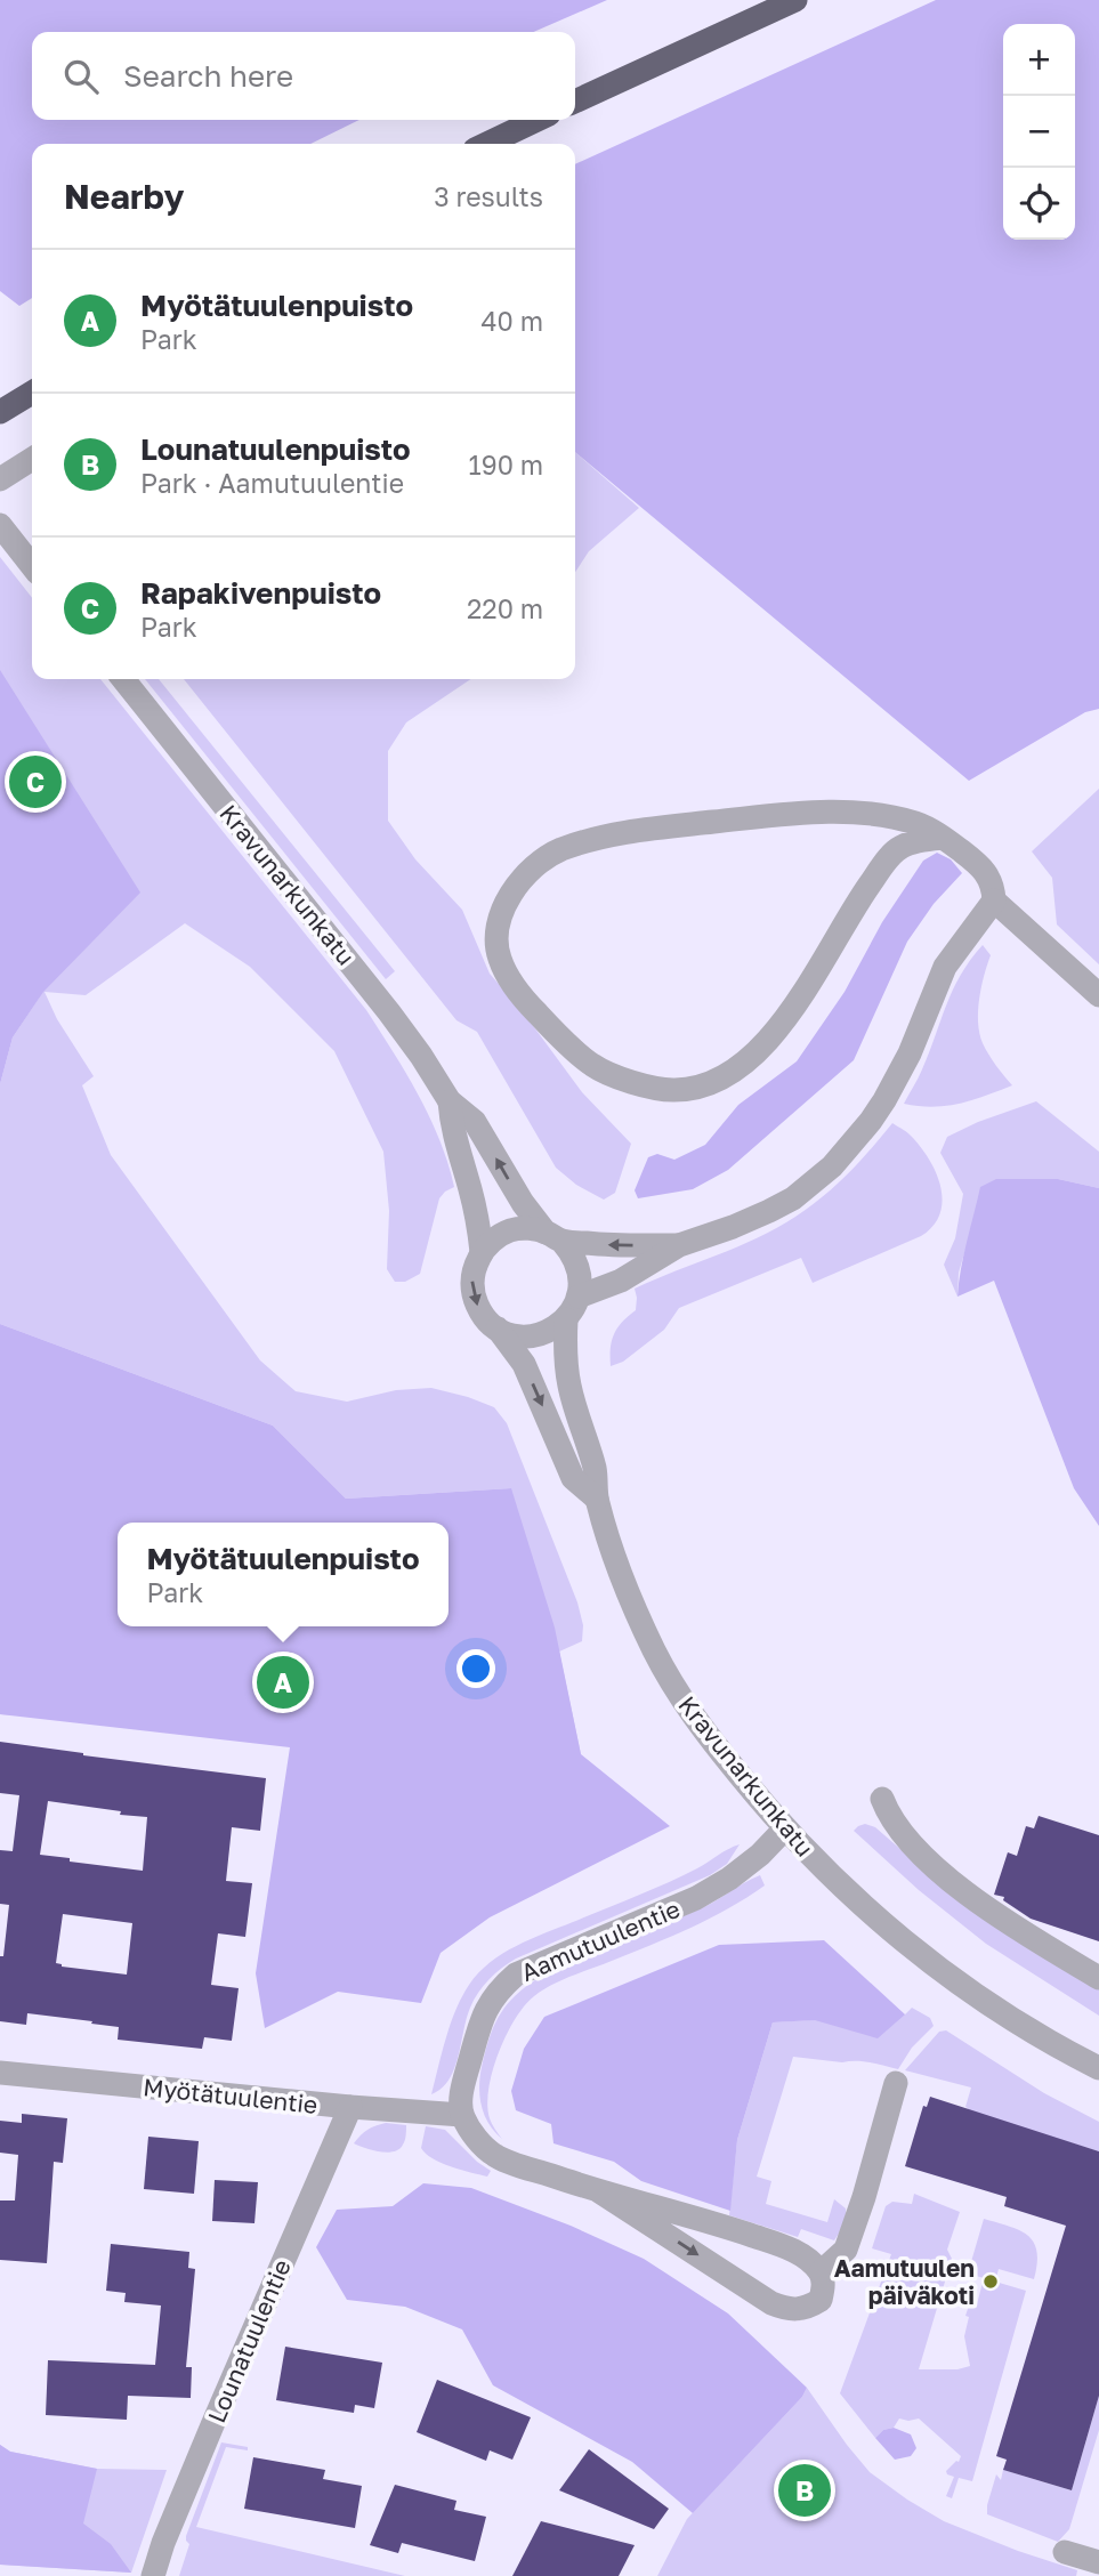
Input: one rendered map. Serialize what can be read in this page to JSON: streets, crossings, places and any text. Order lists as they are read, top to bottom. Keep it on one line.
{"streets":{"street":["Kravunarkunkatu","Aamutuulentie","Myötätuulentie","Lounatuulentie"]},"crossings":[["Kravunarkunkatu","Aamutuulentie"],["Aamutuulentie","Myötätuulentie"],["Myötätuulentie","Lounatuulentie"]],"places":["Aamutuulen päiväkoti"],"page":{"map_buttons":["+","−"],"search":"Search here","heading":["Nearby","3 results"],"list":[{"mark":"A","name":"Myötätuulenpuisto","note":"Park","value":"40 m"},{"mark":"B","name":"Lounatuulenpuisto","note":"Park · Aamutuulentie","value":"190 m"},{"mark":"C","name":"Rapakivenpuisto","note":"Park","value":"220 m"}],"pins":["C","A","B"],"popup":["Myötätuulenpuisto","Park"]}}
